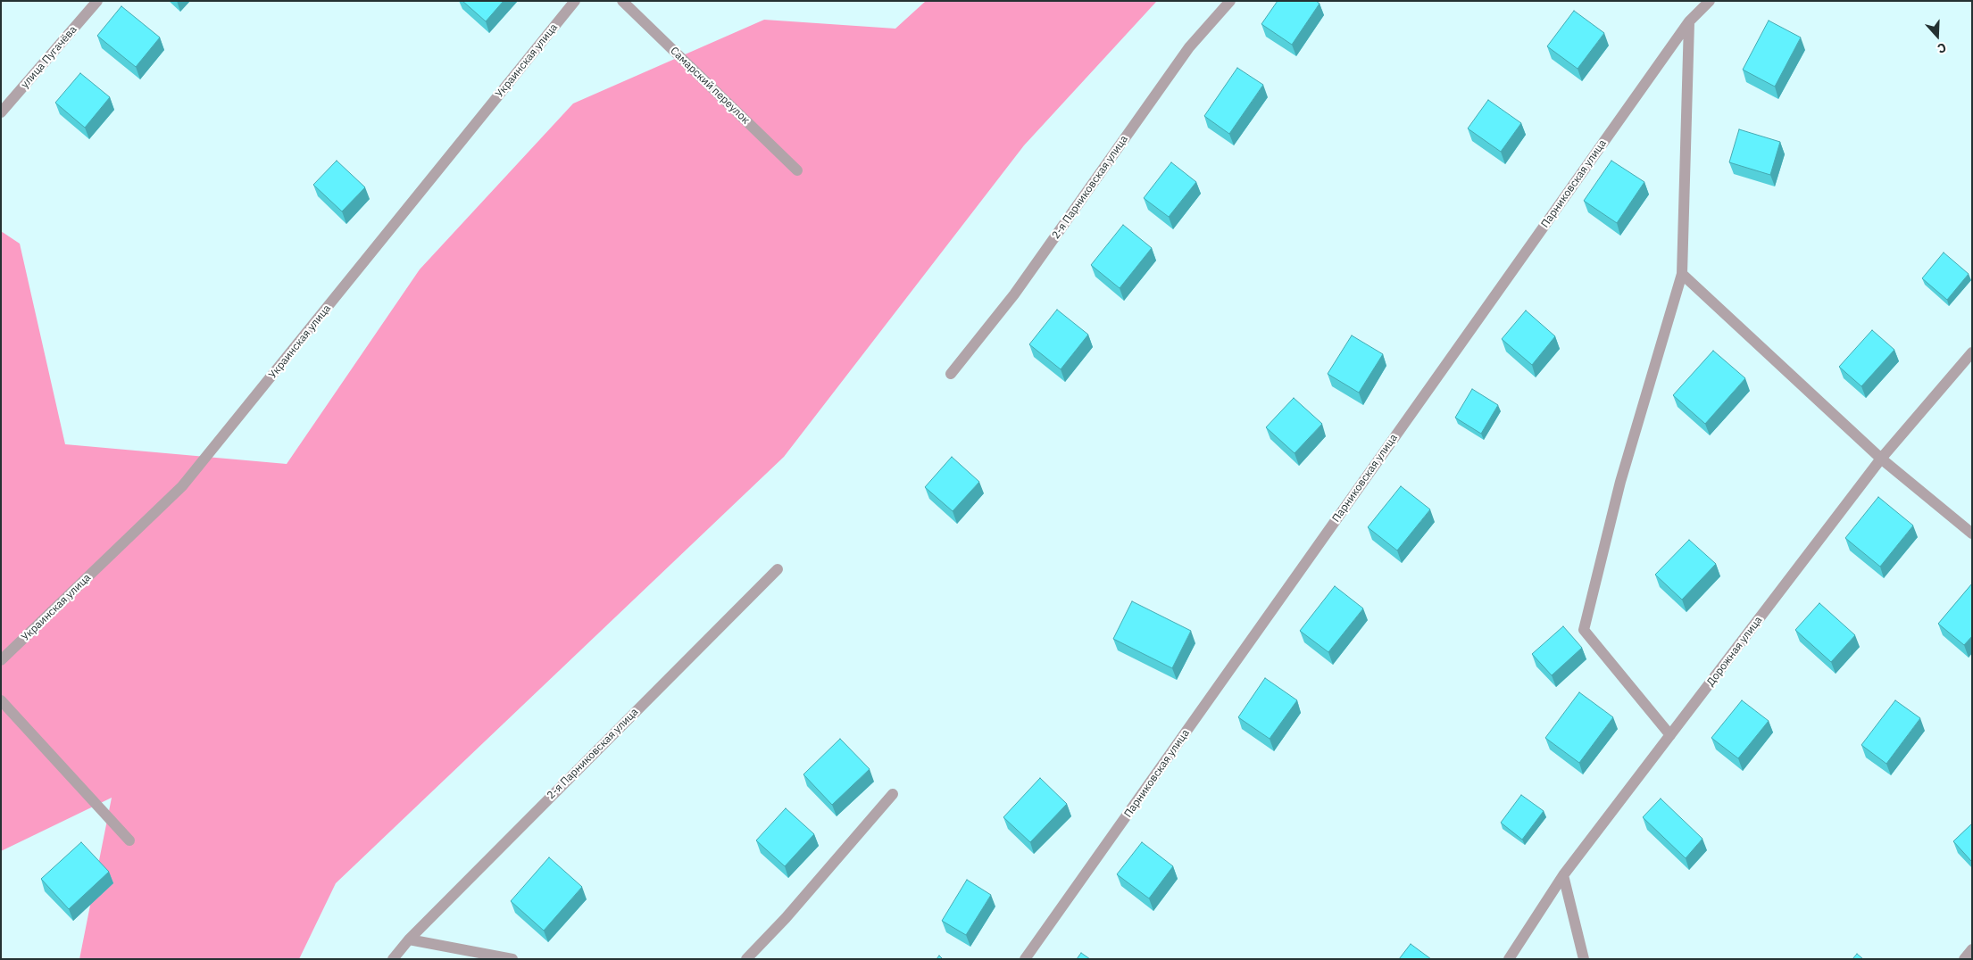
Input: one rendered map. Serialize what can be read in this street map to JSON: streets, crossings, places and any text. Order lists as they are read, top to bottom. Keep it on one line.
{"streets":{"street":["улица Пугачёва","Украинская улица","Самарский переулок","Парниковская улица","2-я Парниковская улица","Дорожная улица"]},"north":"bottom"}
